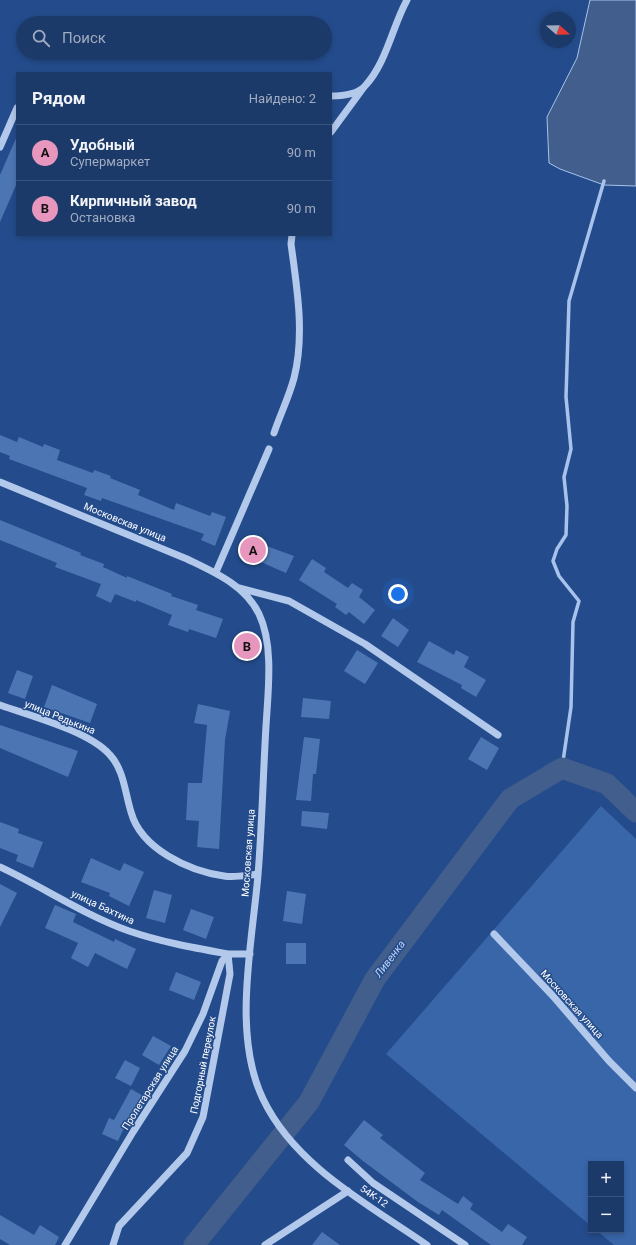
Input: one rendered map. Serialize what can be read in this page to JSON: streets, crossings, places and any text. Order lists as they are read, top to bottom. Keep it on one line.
{"streets":{"street":["Московская улица","улица Редькина","улица Бахтина","Подгорный переулок","Пролетарская улица","54K-12"]},"crossings":[["Московская улица","улица Редькина"],["Московская улица","54K-12"],["улица Бахтина","Подгорный переулок"],["улица Бахтина","Пролетарская улица"],["Подгорный переулок","Пролетарская улица"]],"water":["Ливенка"],"north":"right","page":{"search":"Поиск","heading":["Рядом","Найдено: 2"],"list":[{"mark":"A","name":"Удобный","note":"Супермаркет","value":"90 m"},{"mark":"B","name":"Кирпичный завод","note":"Остановка","value":"90 m"}],"pins":["A","B"],"map_buttons":["+","−"]}}
